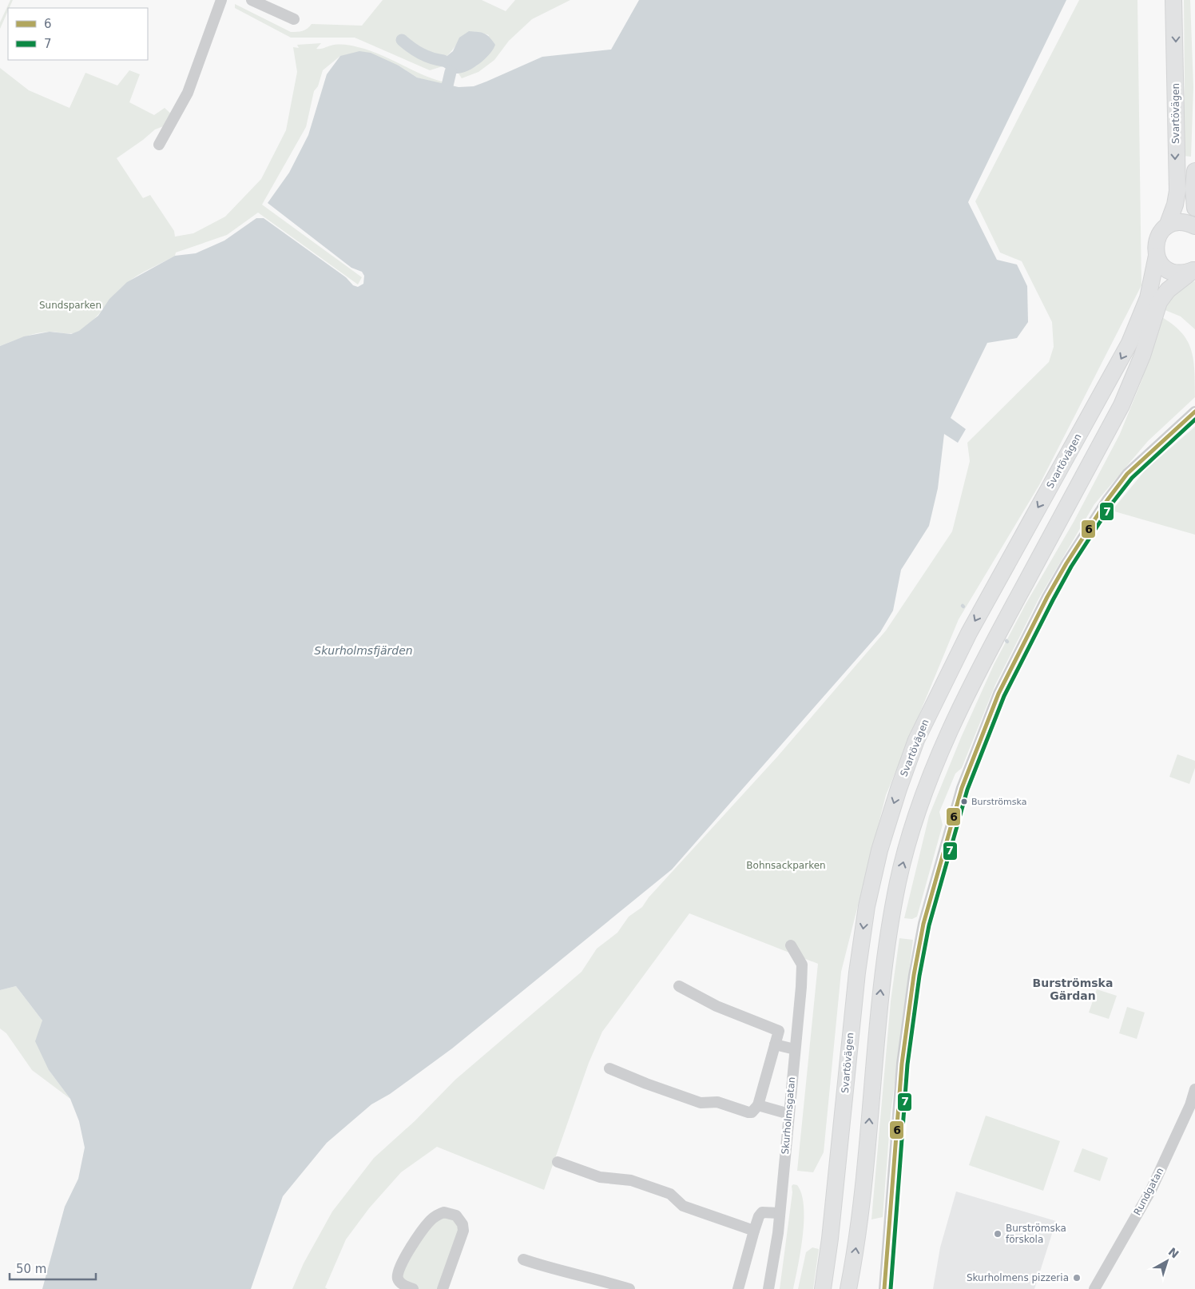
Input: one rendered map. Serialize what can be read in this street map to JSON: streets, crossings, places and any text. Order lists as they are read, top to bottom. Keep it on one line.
{"streets":{"main road":["Svartövägen"],"street":["Skurholmsgatan","Rundgatan"]},"districts":["Burströmska Gärdan"],"water":["Skurholmsfjärden"],"parks":["Sundsparken","Bohnsackparken"],"places":["Burströmska","Burströmska förskola","Skurholmens pizzeria"],"lines":["transit line 6","transit line 7"],"legend":["6","7"],"scale_bar":"50 m","north":"top right"}
